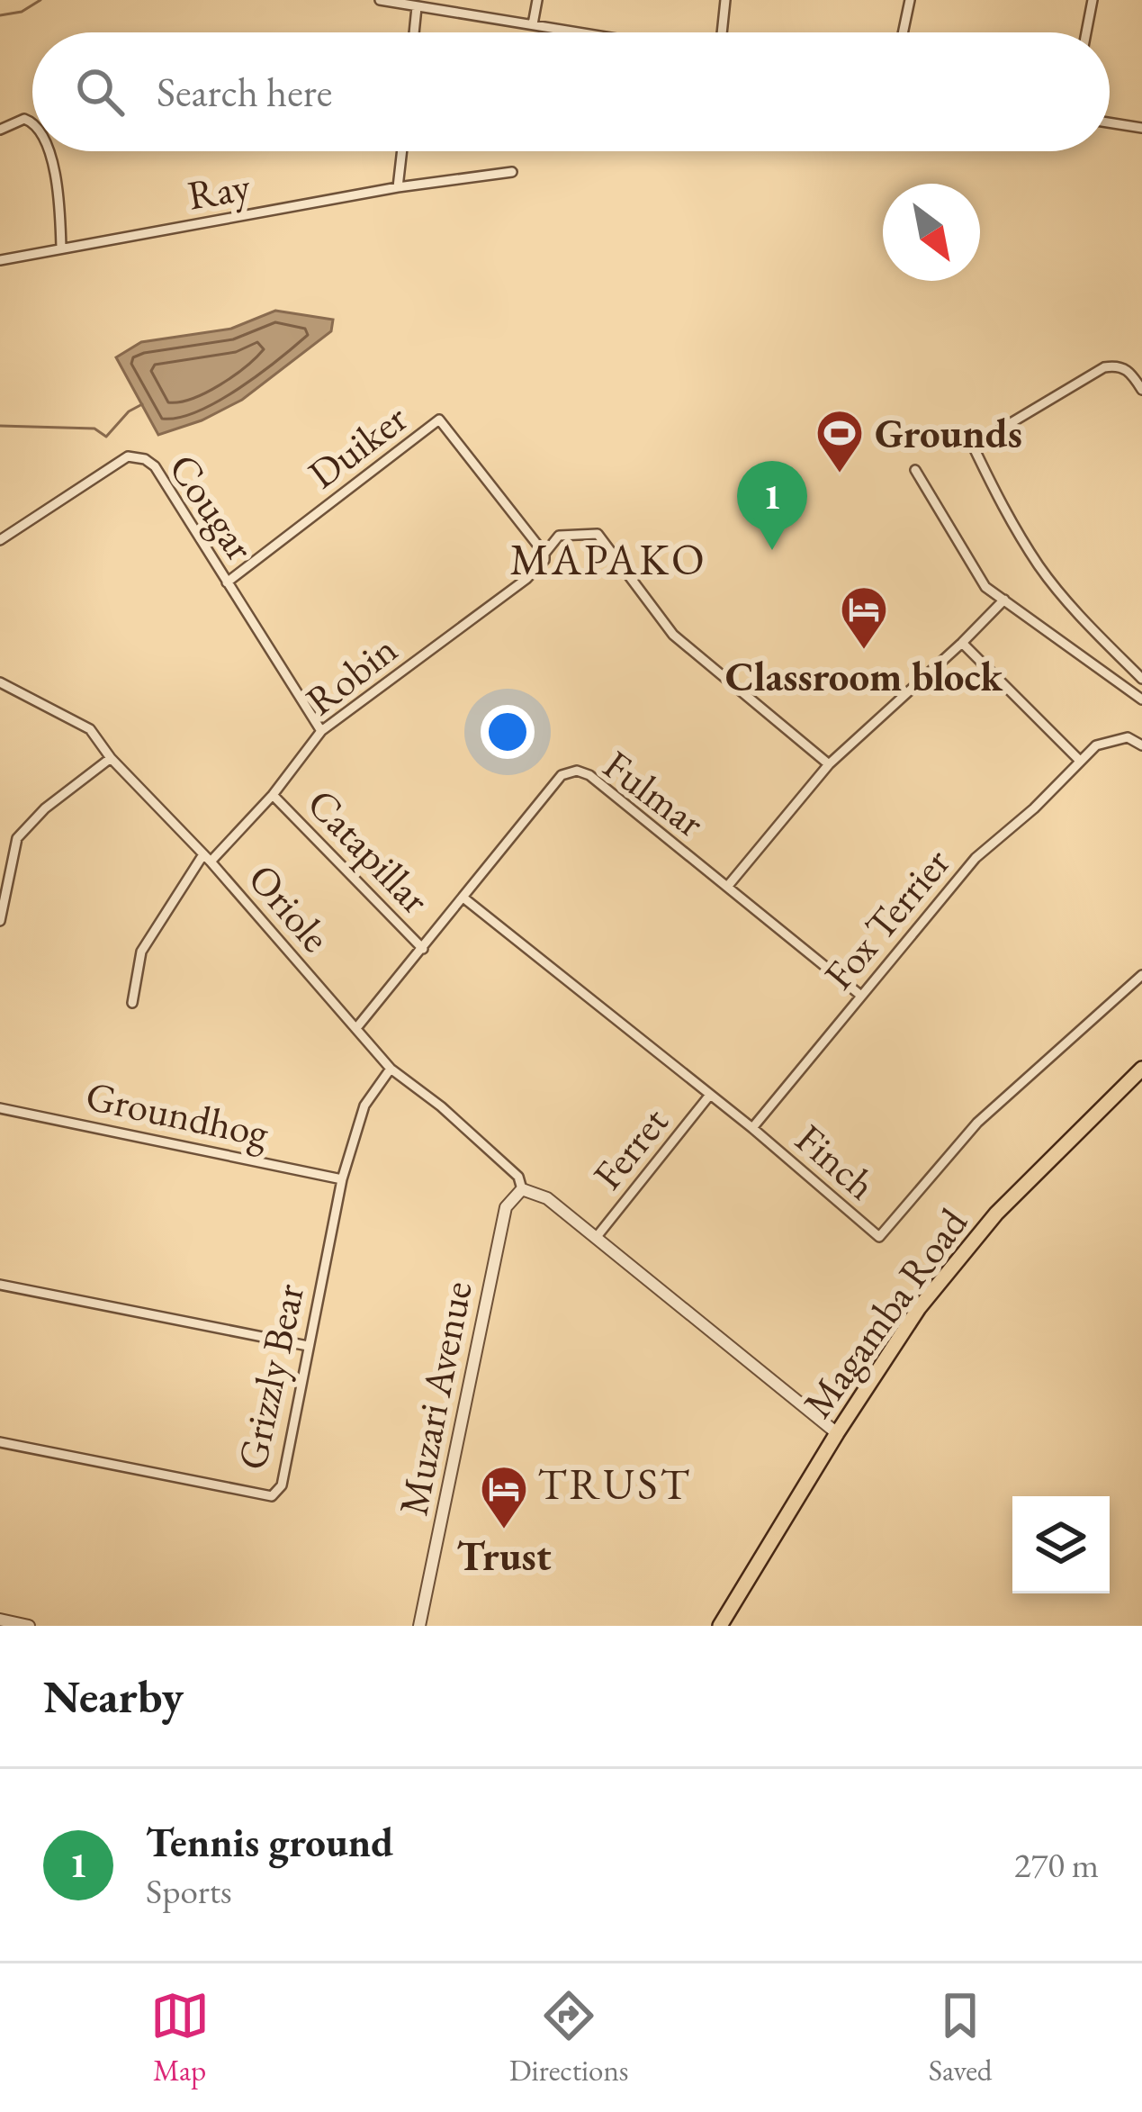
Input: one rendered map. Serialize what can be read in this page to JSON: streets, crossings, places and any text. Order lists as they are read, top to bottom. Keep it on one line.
{"streets":{"highway":["Magamba Road"],"street":["Ray","Duiker","Cougar","Robin","Fulmar","Catapillar","Oriole","Fox Terrier","Groundhog","Ferret","Finch","Grizzly Bear","Muzari Avenue"]},"crossings":[["Duiker","Cougar"],["Duiker","Robin"],["Cougar","Robin"],["Robin","Catapillar"],["Robin","Oriole"],["Fulmar","Catapillar"],["Fulmar","Oriole"],["Fulmar","Fox Terrier"],["Fulmar","Finch"],["Oriole","Grizzly Bear"],["Oriole","Muzari Avenue"],["Fox Terrier","Finch"],["Groundhog","Grizzly Bear"],["Ferret","Finch"]],"districts":["MAPAKO","TRUST"],"places":{"sports":["Grounds"],"hotel":["Classroom block","Trust"]},"north":"bottom right","page":{"search":"Search here","pins":"1","heading":"Nearby","list":[{"mark":"1","name":"Tennis ground","note":"Sports","value":"270 m"}],"nav":["Map","Directions","Saved"]}}
